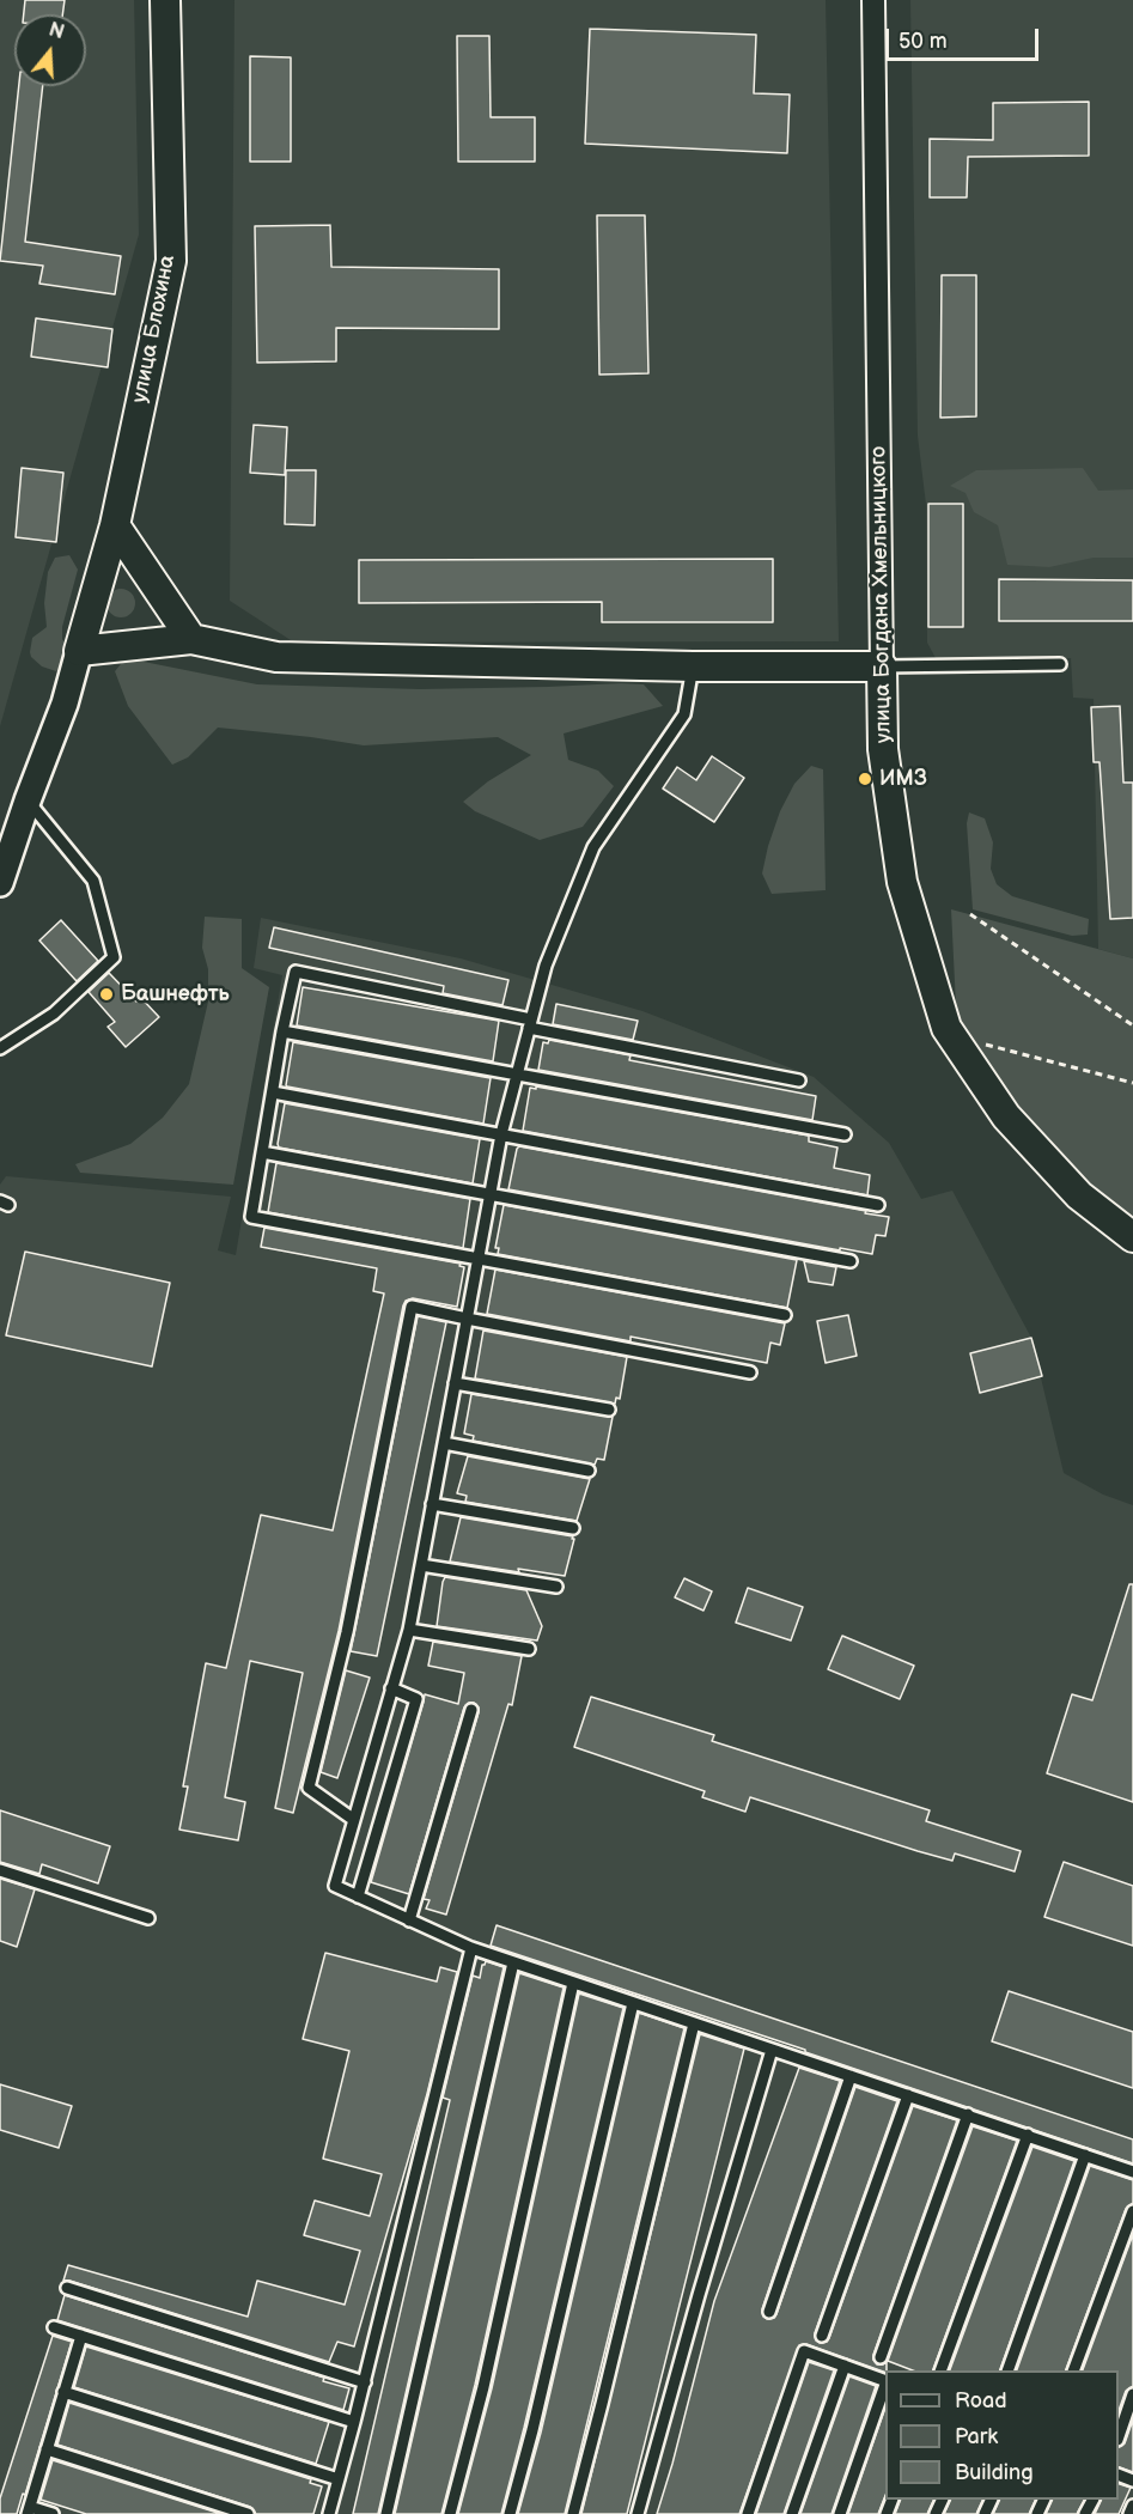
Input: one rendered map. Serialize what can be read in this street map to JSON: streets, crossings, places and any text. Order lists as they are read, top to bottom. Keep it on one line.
{"streets":{"main road":["улица Блохина","улица Богдана Хмельницкого"]},"places":["ИМЗ","Башнефть"],"legend":["Road","Park","Building"],"scale_bar":"50 m","north":"top"}
